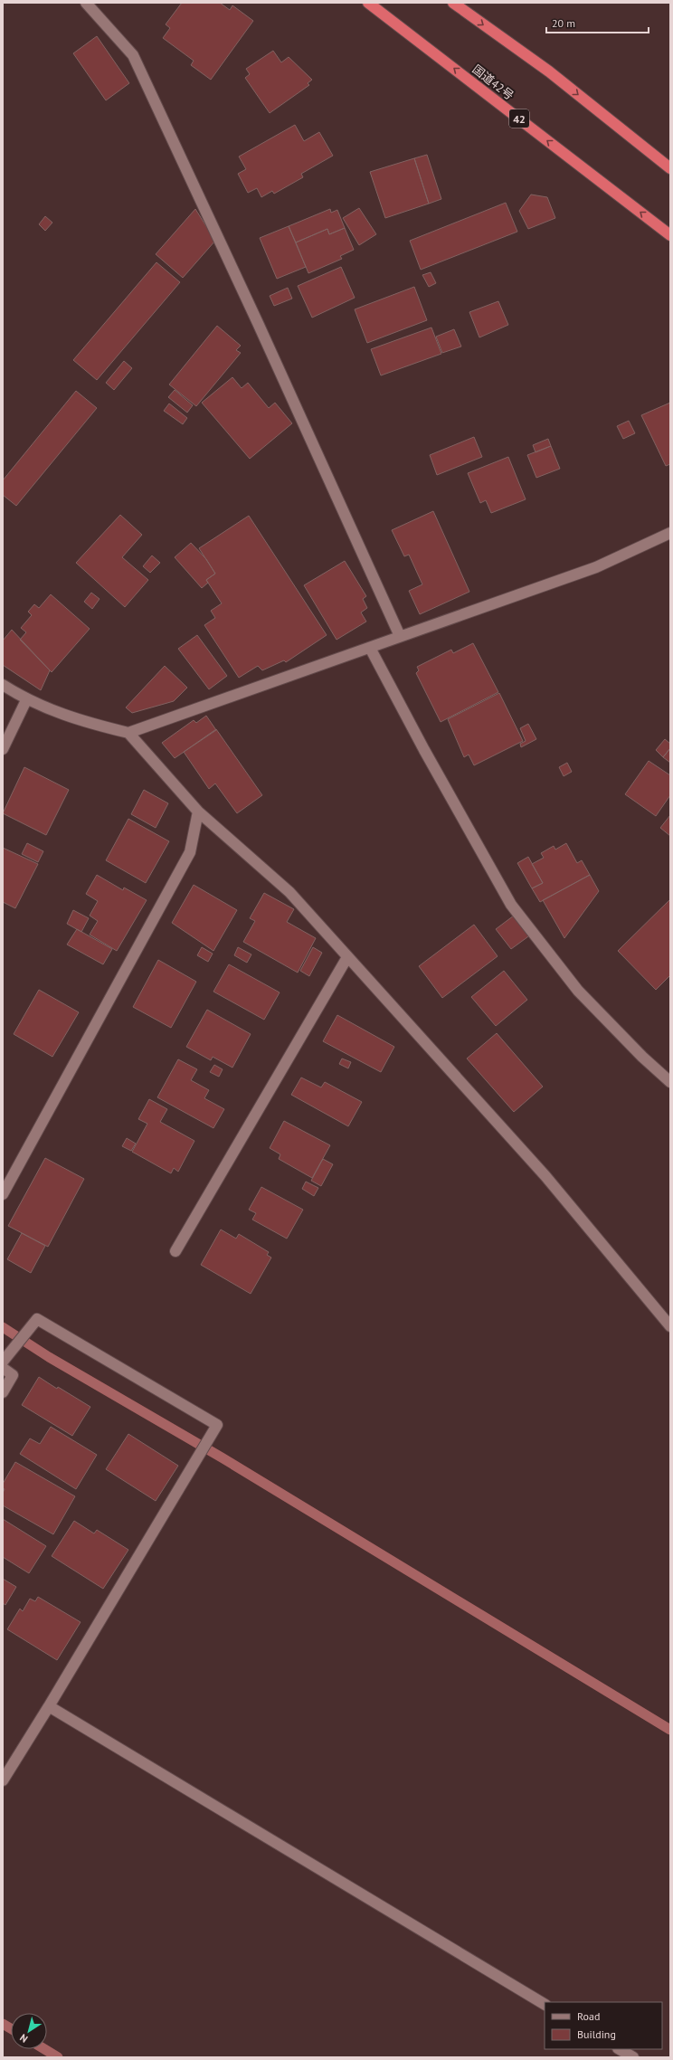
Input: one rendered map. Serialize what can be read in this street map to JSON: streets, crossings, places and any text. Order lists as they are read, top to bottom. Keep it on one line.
{"streets":{"highway":["国道42号","42"]},"legend":["Road","Building"],"scale_bar":"20 m","north":"bottom left"}
